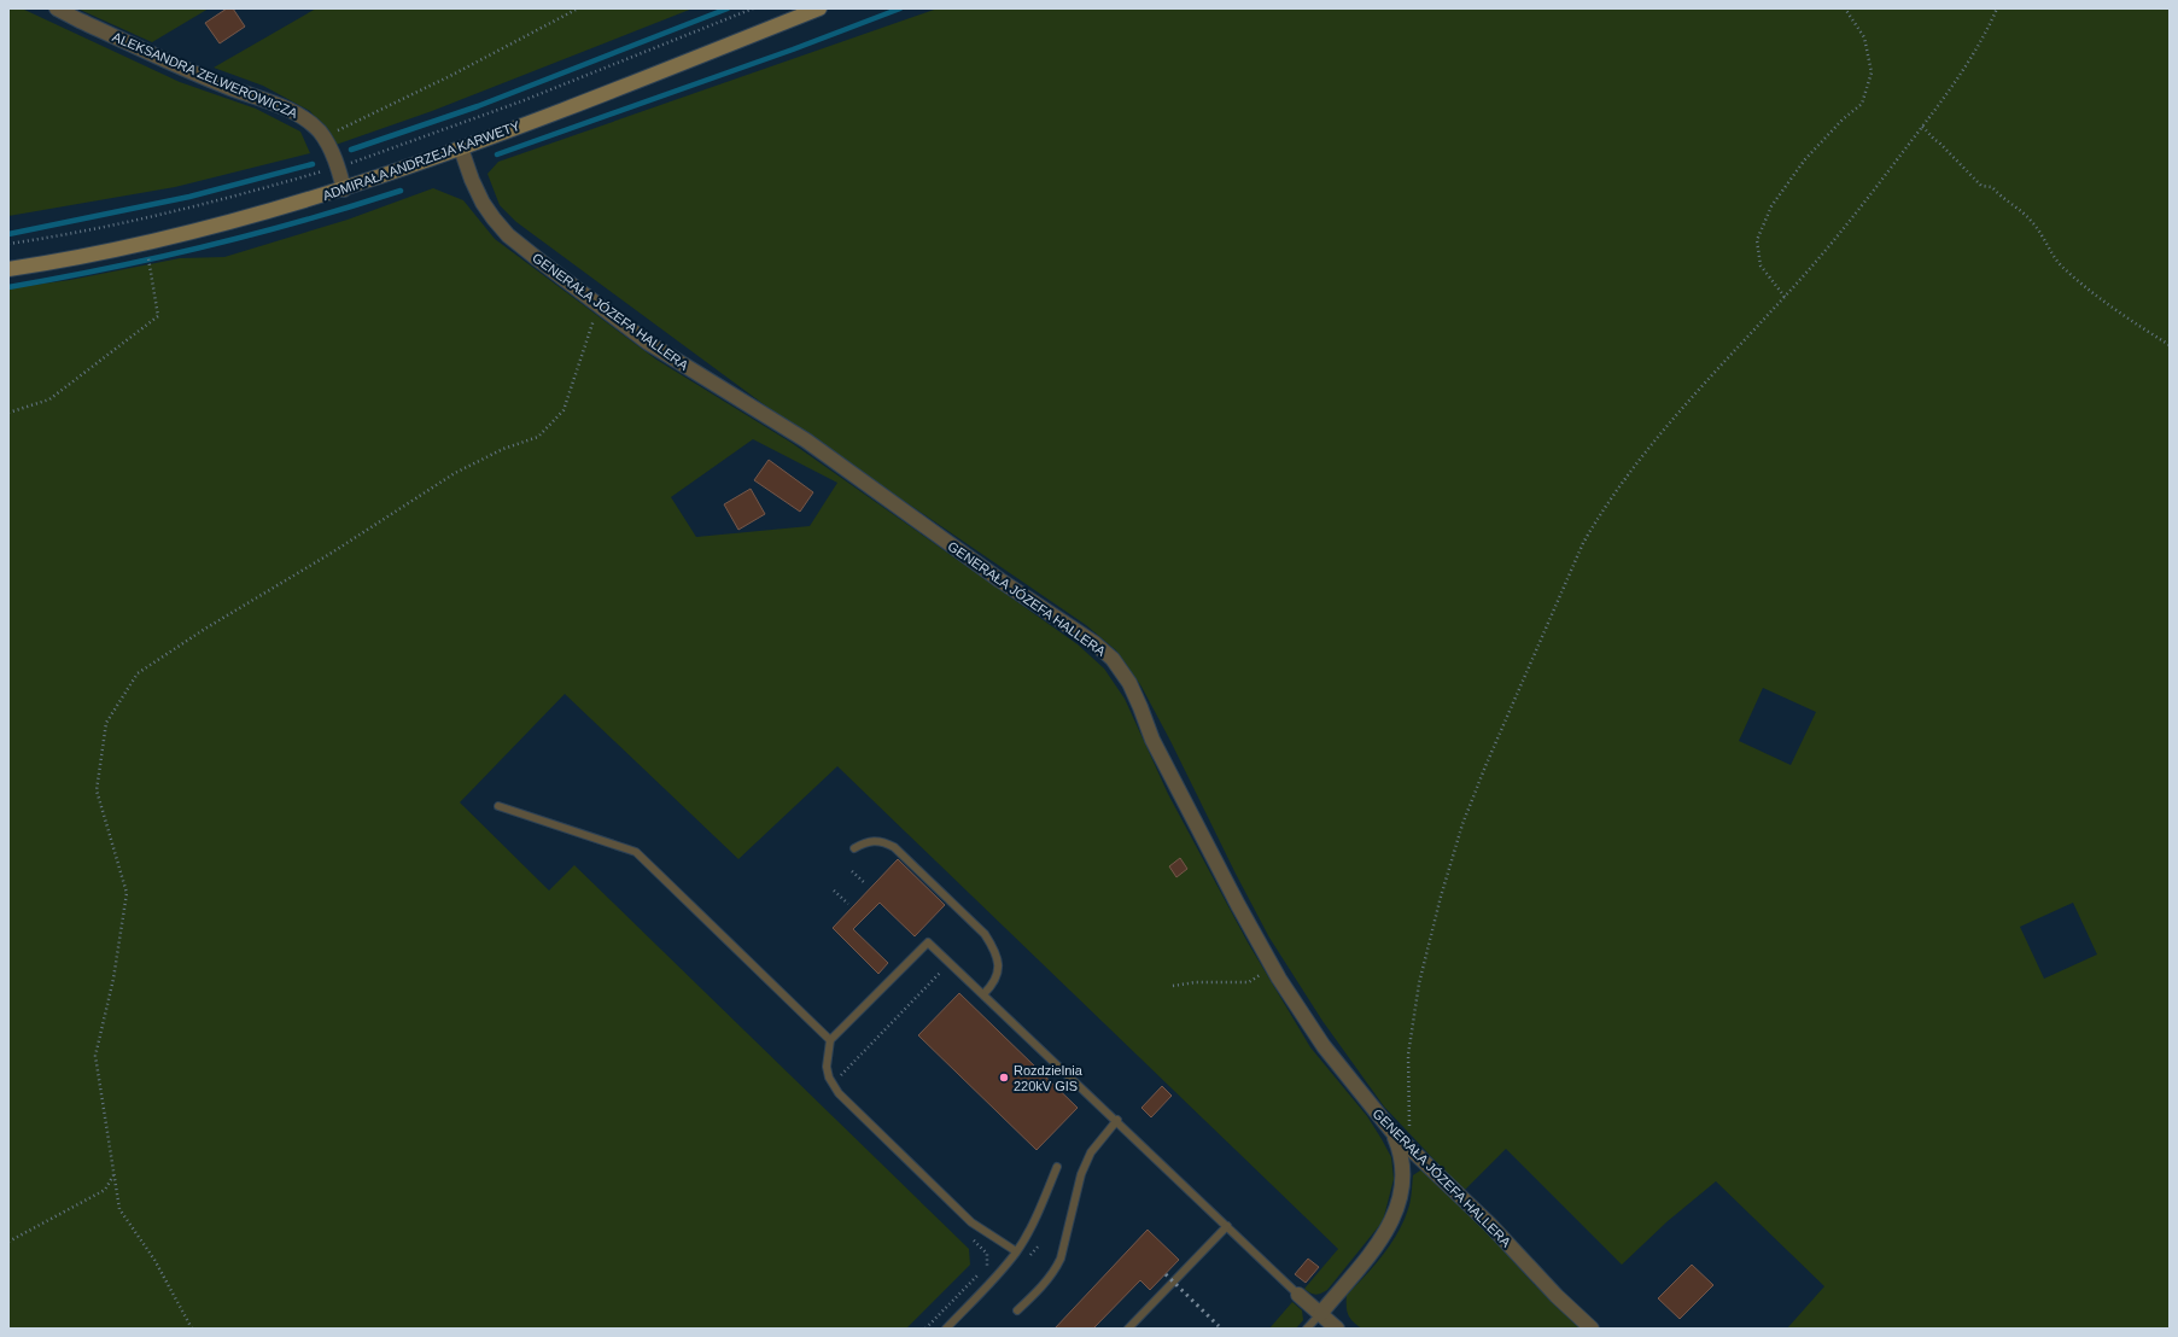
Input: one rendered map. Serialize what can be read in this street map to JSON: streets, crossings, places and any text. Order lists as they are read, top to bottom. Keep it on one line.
{"streets":{"main road":["ADMIRAŁA ANDRZEJA KARWETY"],"street":["ALEKSANDRA ZELWEROWICZA","GENERAŁA JÓZEFA HALLERA"]},"crossings":[["ALEKSANDRA ZELWEROWICZA","ADMIRAŁA ANDRZEJA KARWETY"],["ADMIRAŁA ANDRZEJA KARWETY","GENERAŁA JÓZEFA HALLERA"]],"places":["Rozdzielnia 220kV GIS"]}
